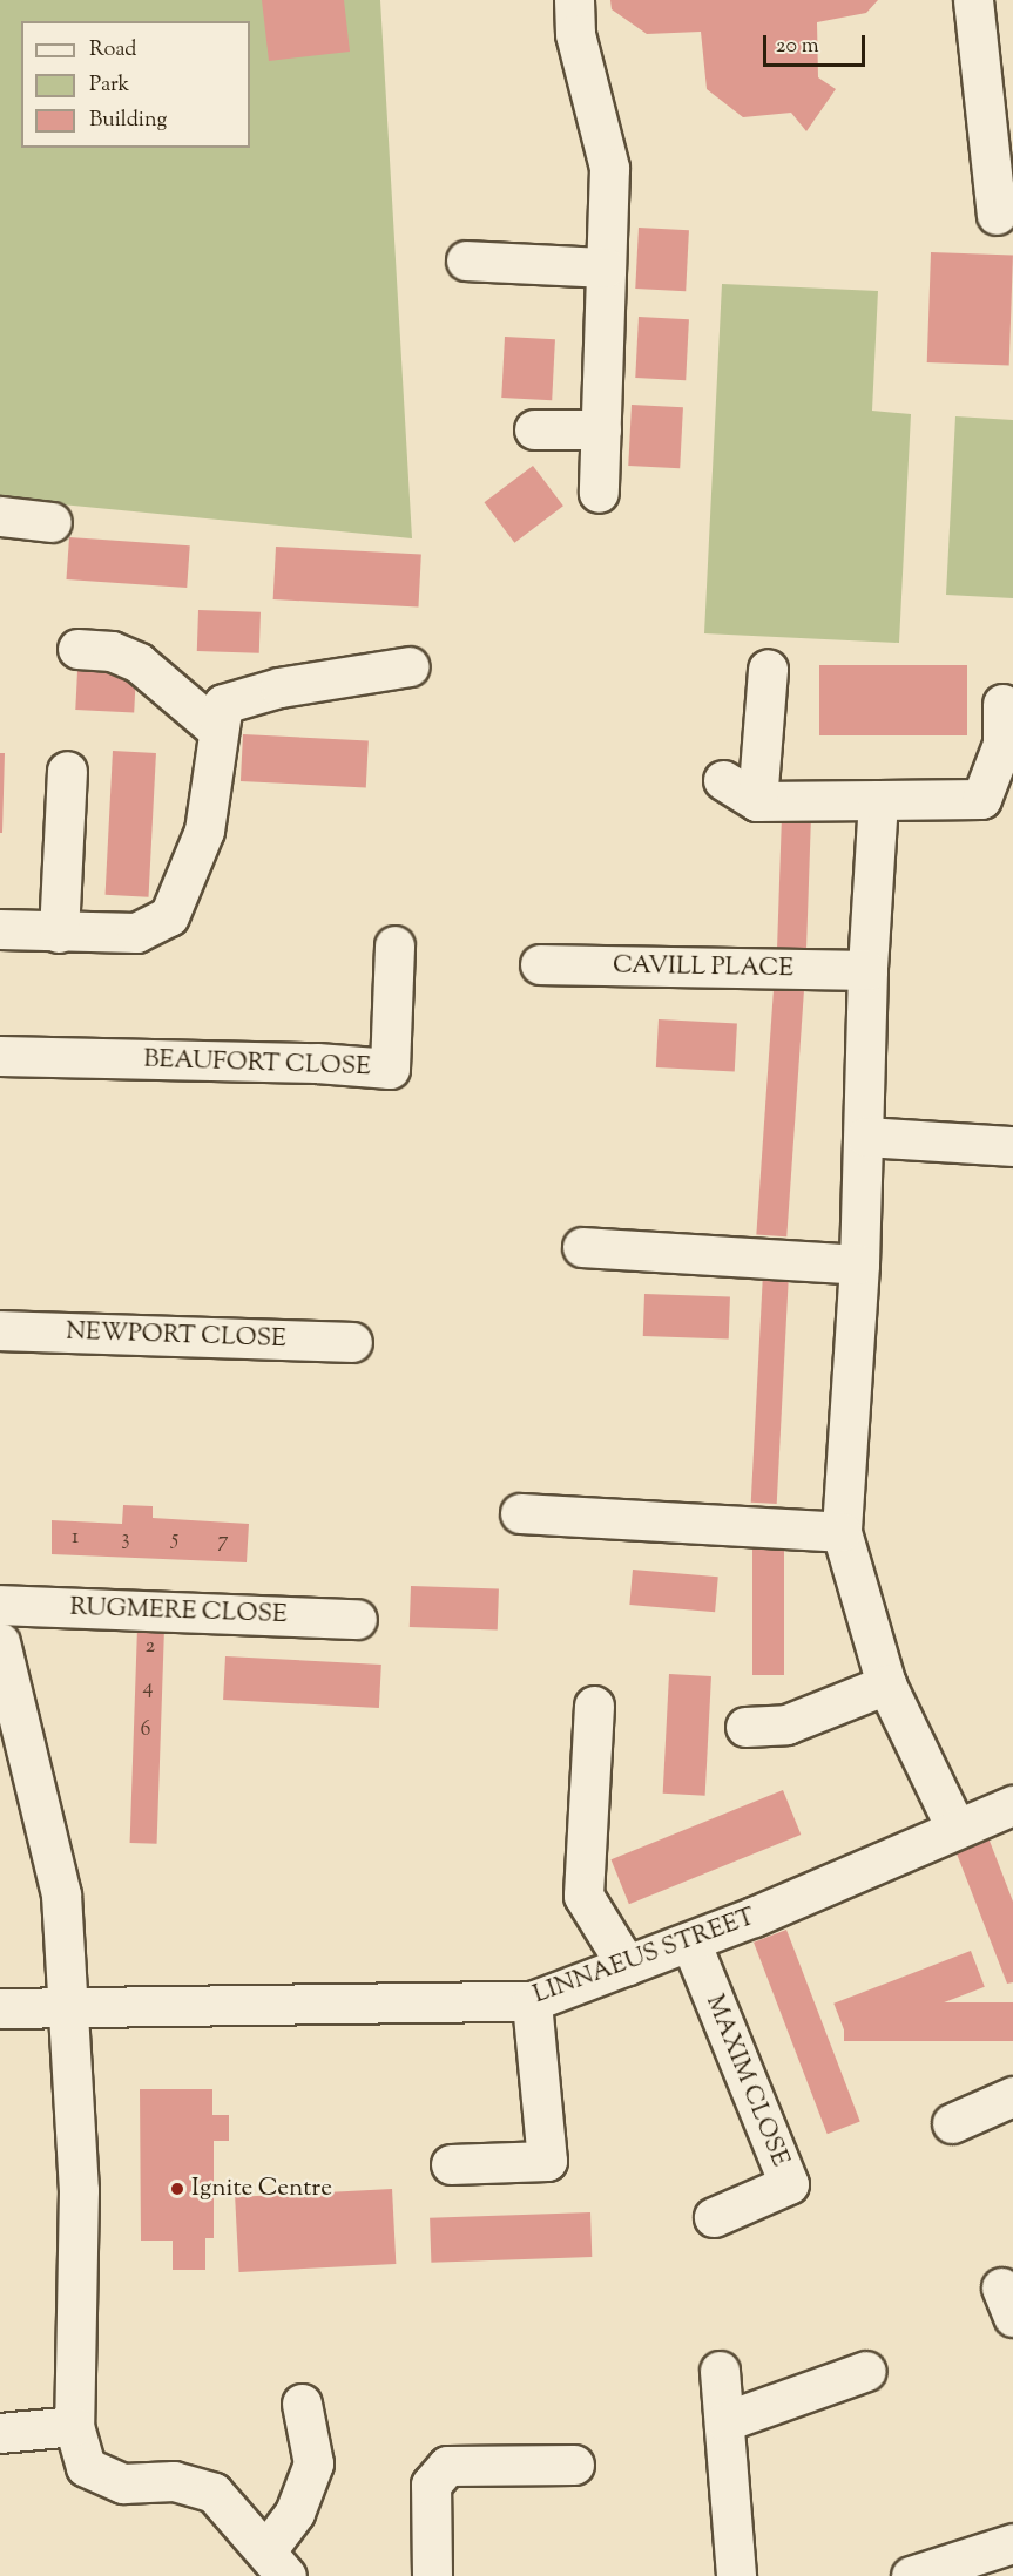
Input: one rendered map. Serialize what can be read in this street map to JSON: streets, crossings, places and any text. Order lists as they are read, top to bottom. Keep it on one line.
{"streets":{"street":["CAVILL PLACE","BEAUFORT CLOSE","NEWPORT CLOSE","RUGMERE CLOSE","LINNAEUS STREET","MAXIM CLOSE"]},"crossings":[["LINNAEUS STREET","MAXIM CLOSE"]],"places":["Ignite Centre"],"house_numbers":["1","3","5","7","2","4","6"],"legend":["Road","Park","Building"],"scale_bar":"20 m"}
